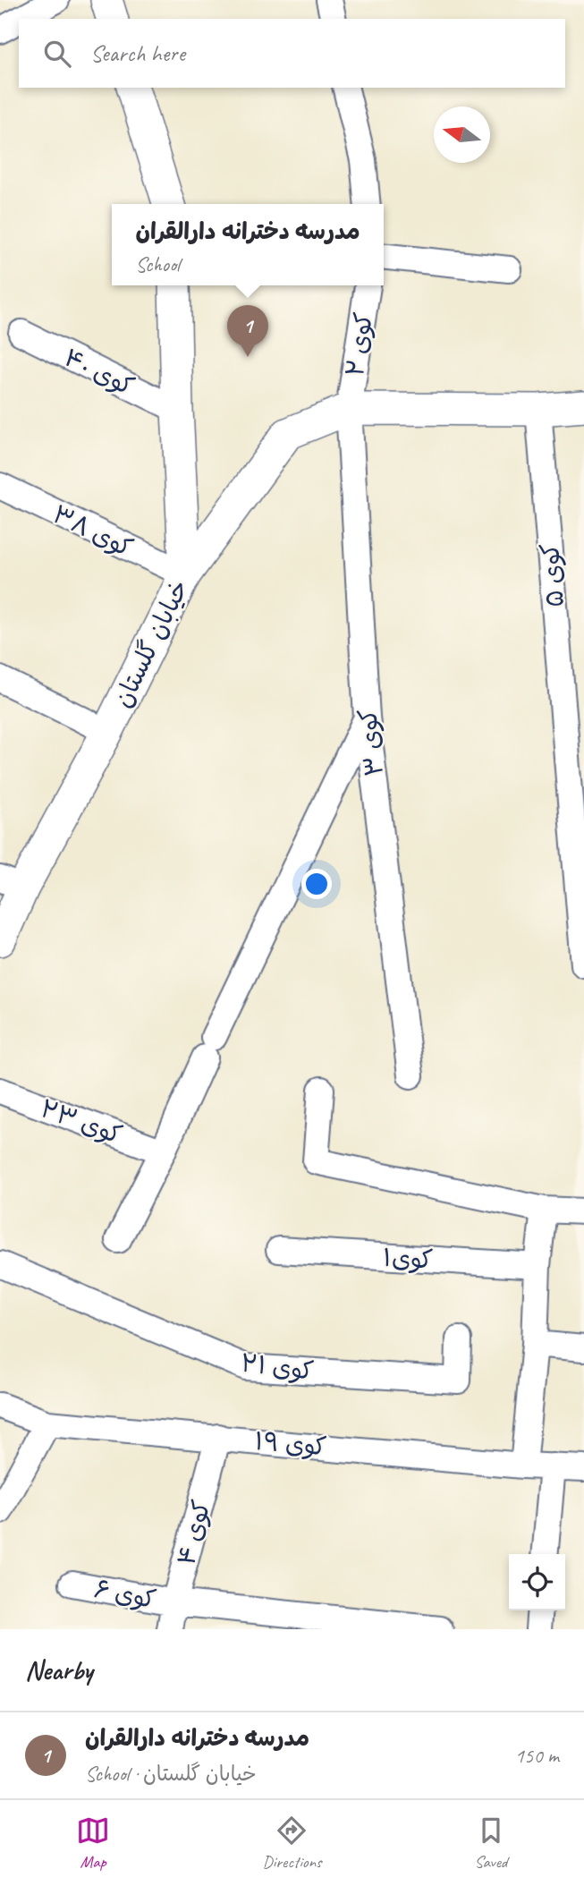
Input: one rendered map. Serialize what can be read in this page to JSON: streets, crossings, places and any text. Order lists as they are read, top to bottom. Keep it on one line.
{"streets":{"street":["کوی ۲","کوی ۴۰","کوی ۳۸","کوی ۵","خیابان گلستان","کوی ۳","کوی ۲۳","کوی۱","کوی ۲۱","کوی ۱۹","کوی ۴","کوی ۶"]},"crossings":[["کوی ۲","کوی ۳"],["کوی ۴۰","خیابان گلستان"],["کوی ۳۸","خیابان گلستان"],["کوی ۱۹","کوی ۴"],["کوی ۴","کوی ۶"]],"north":"left","page":{"search":"Search here","popup":["مدرسه دخترانه دارالقران","School"],"pins":"1","heading":"Nearby","list":[{"mark":"1","name":"مدرسه دخترانه دارالقران","note":"School · خیابان گلستان","value":"150 m"}],"nav":["Map","Directions","Saved"]}}
